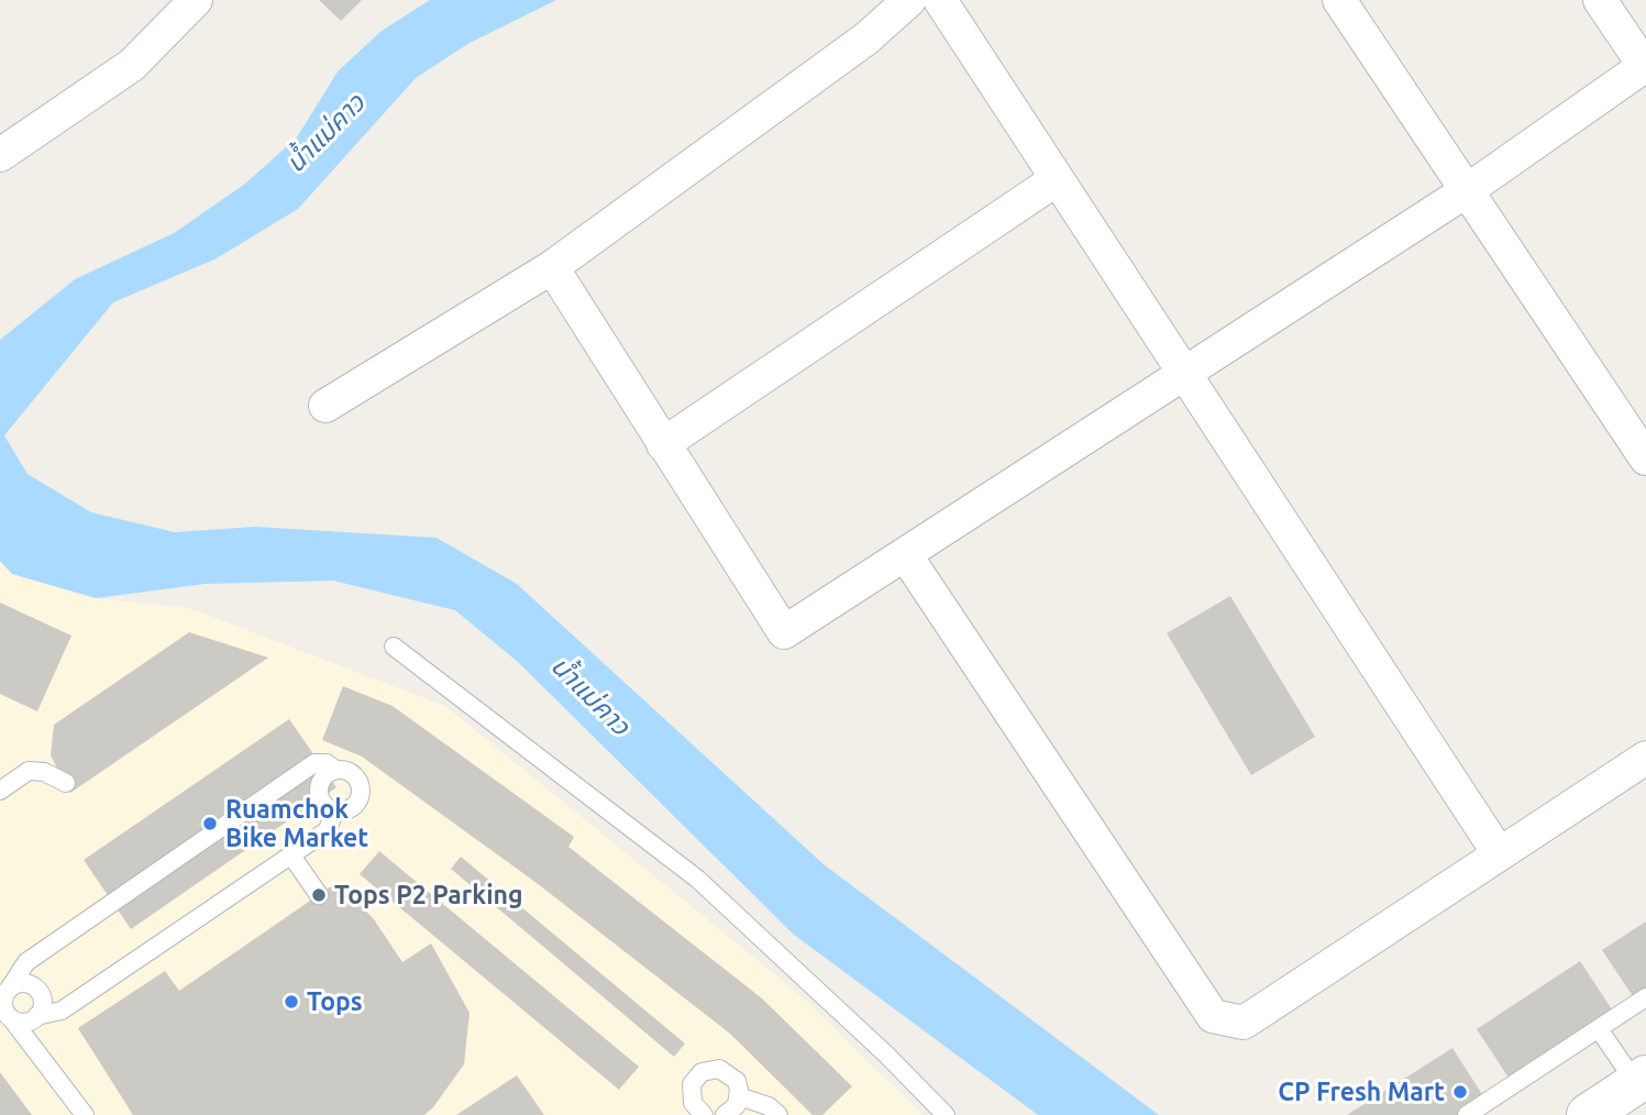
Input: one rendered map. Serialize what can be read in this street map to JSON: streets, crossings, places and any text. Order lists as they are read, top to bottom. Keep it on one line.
{"water":["น้ำแม่คาว"],"places":["Ruamchok Bike Market","Tops P2 Parking","Tops","CP Fresh Mart"]}
